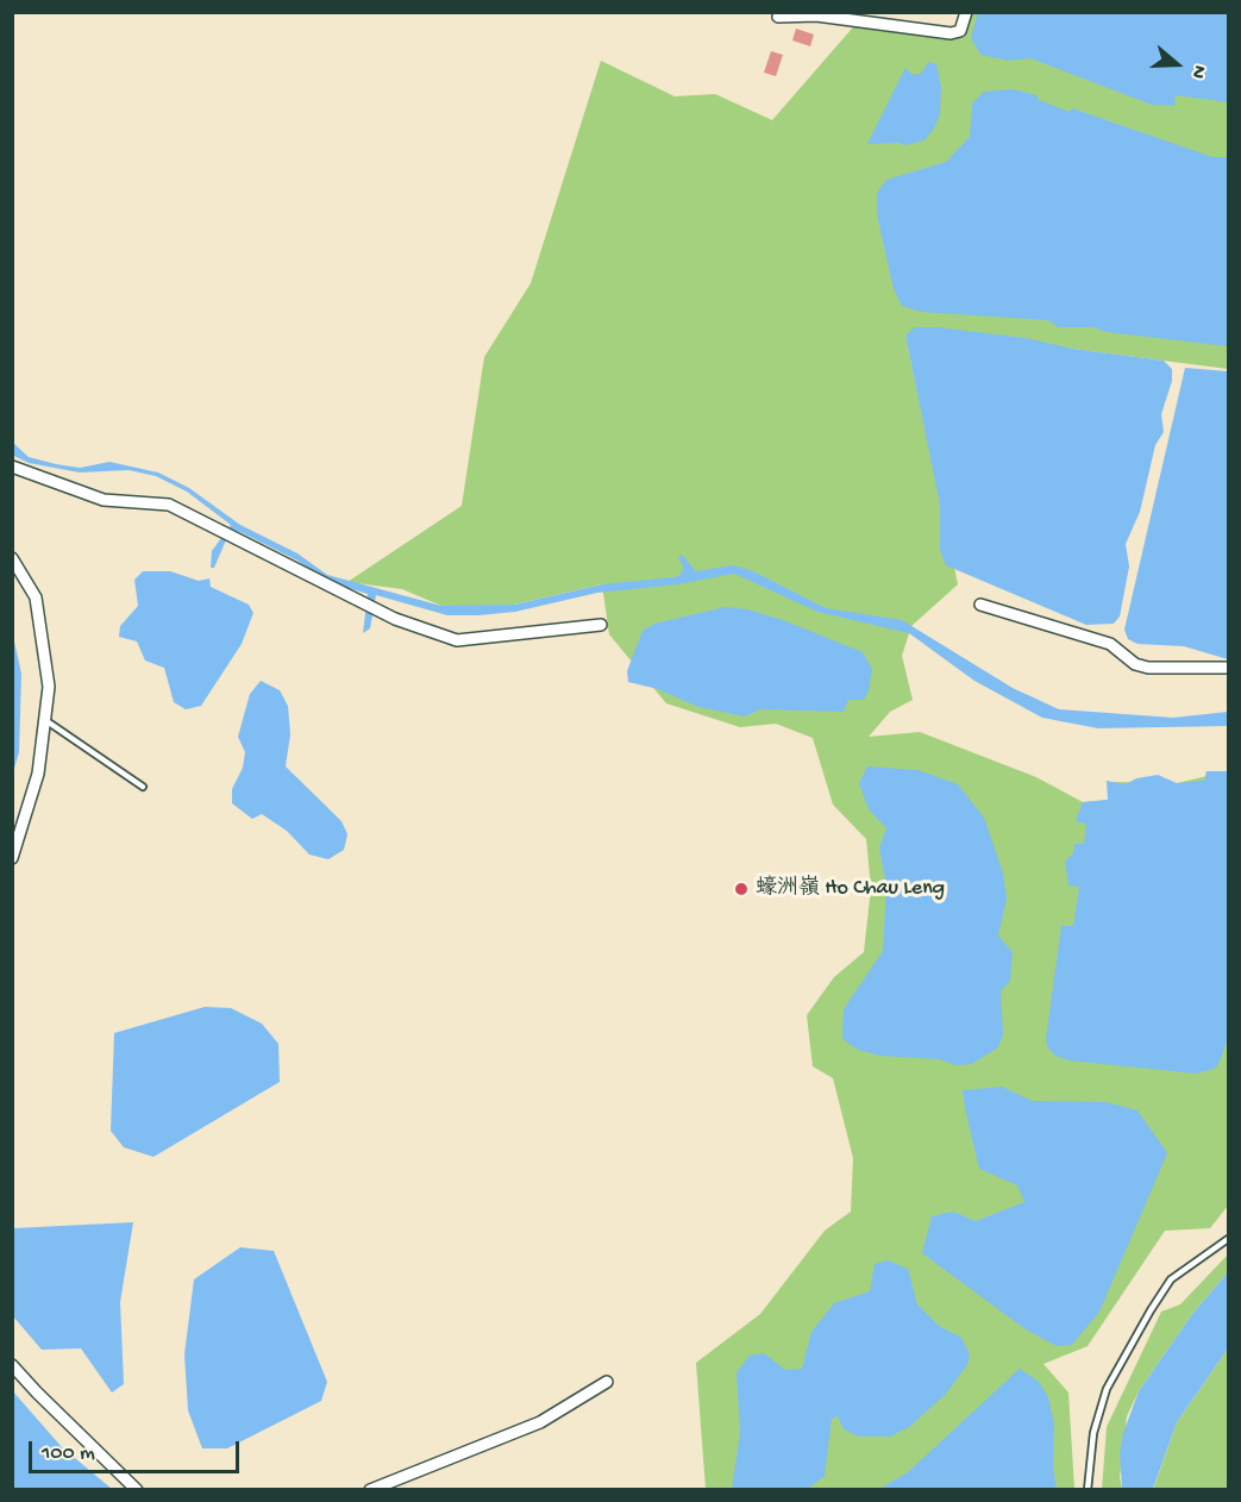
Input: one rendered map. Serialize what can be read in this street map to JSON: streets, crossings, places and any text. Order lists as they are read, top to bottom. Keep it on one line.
{"places":["蠔洲嶺 Ho Chau Leng"],"scale_bar":"100 m","north":"right"}
